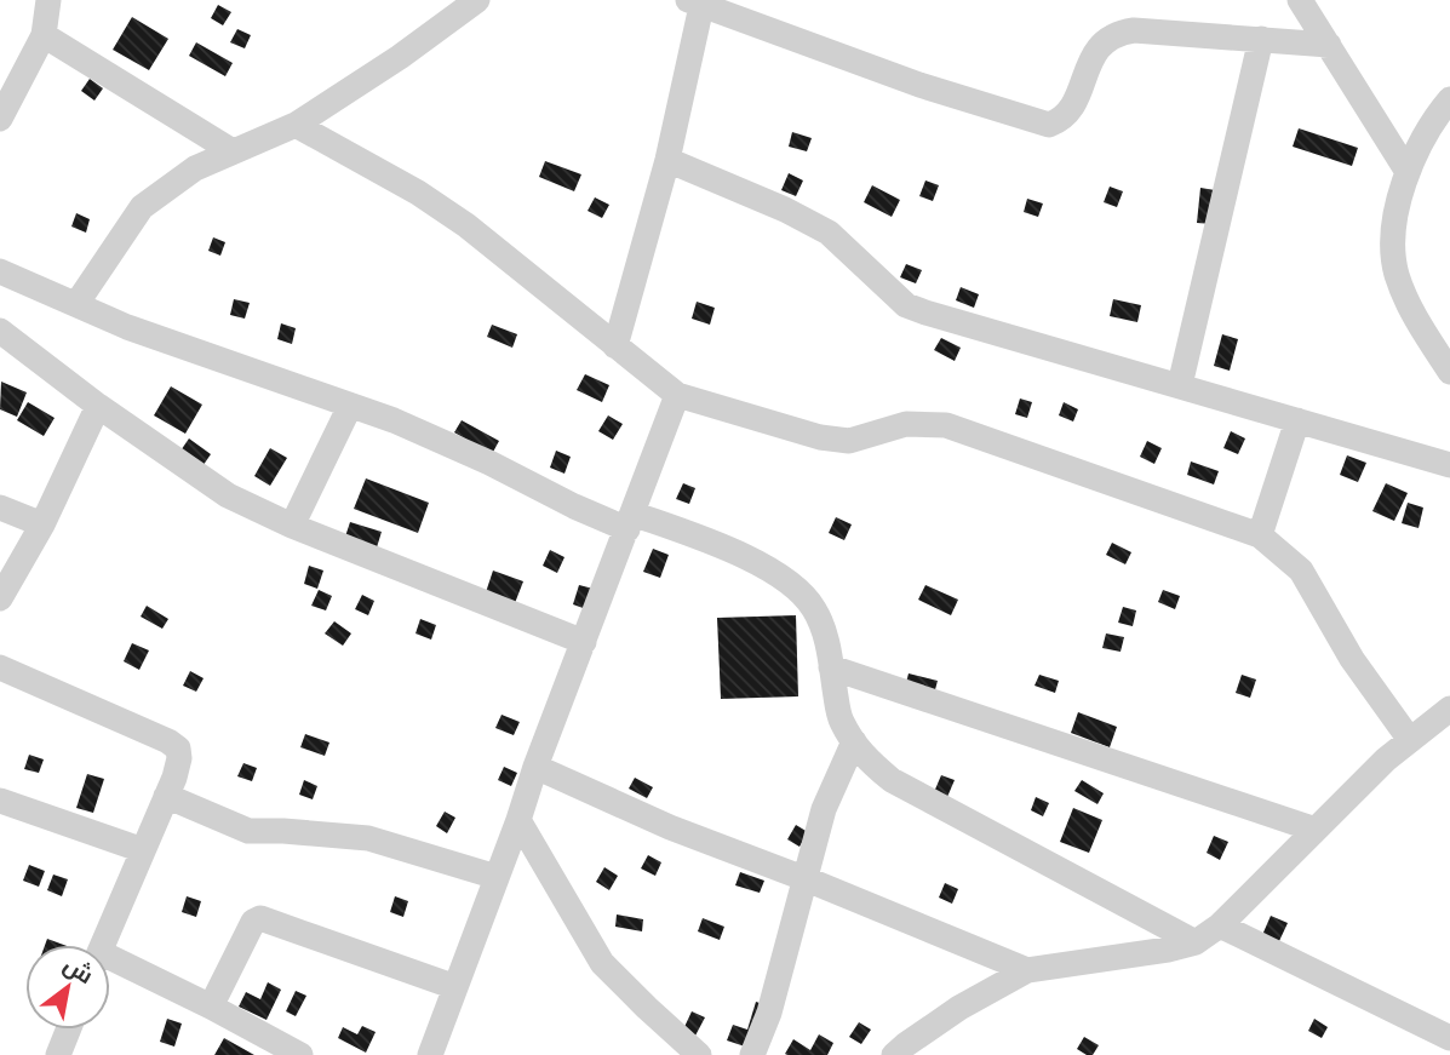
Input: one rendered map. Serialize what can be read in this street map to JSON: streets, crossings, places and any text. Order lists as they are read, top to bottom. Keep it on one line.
{"north":"top right"}
